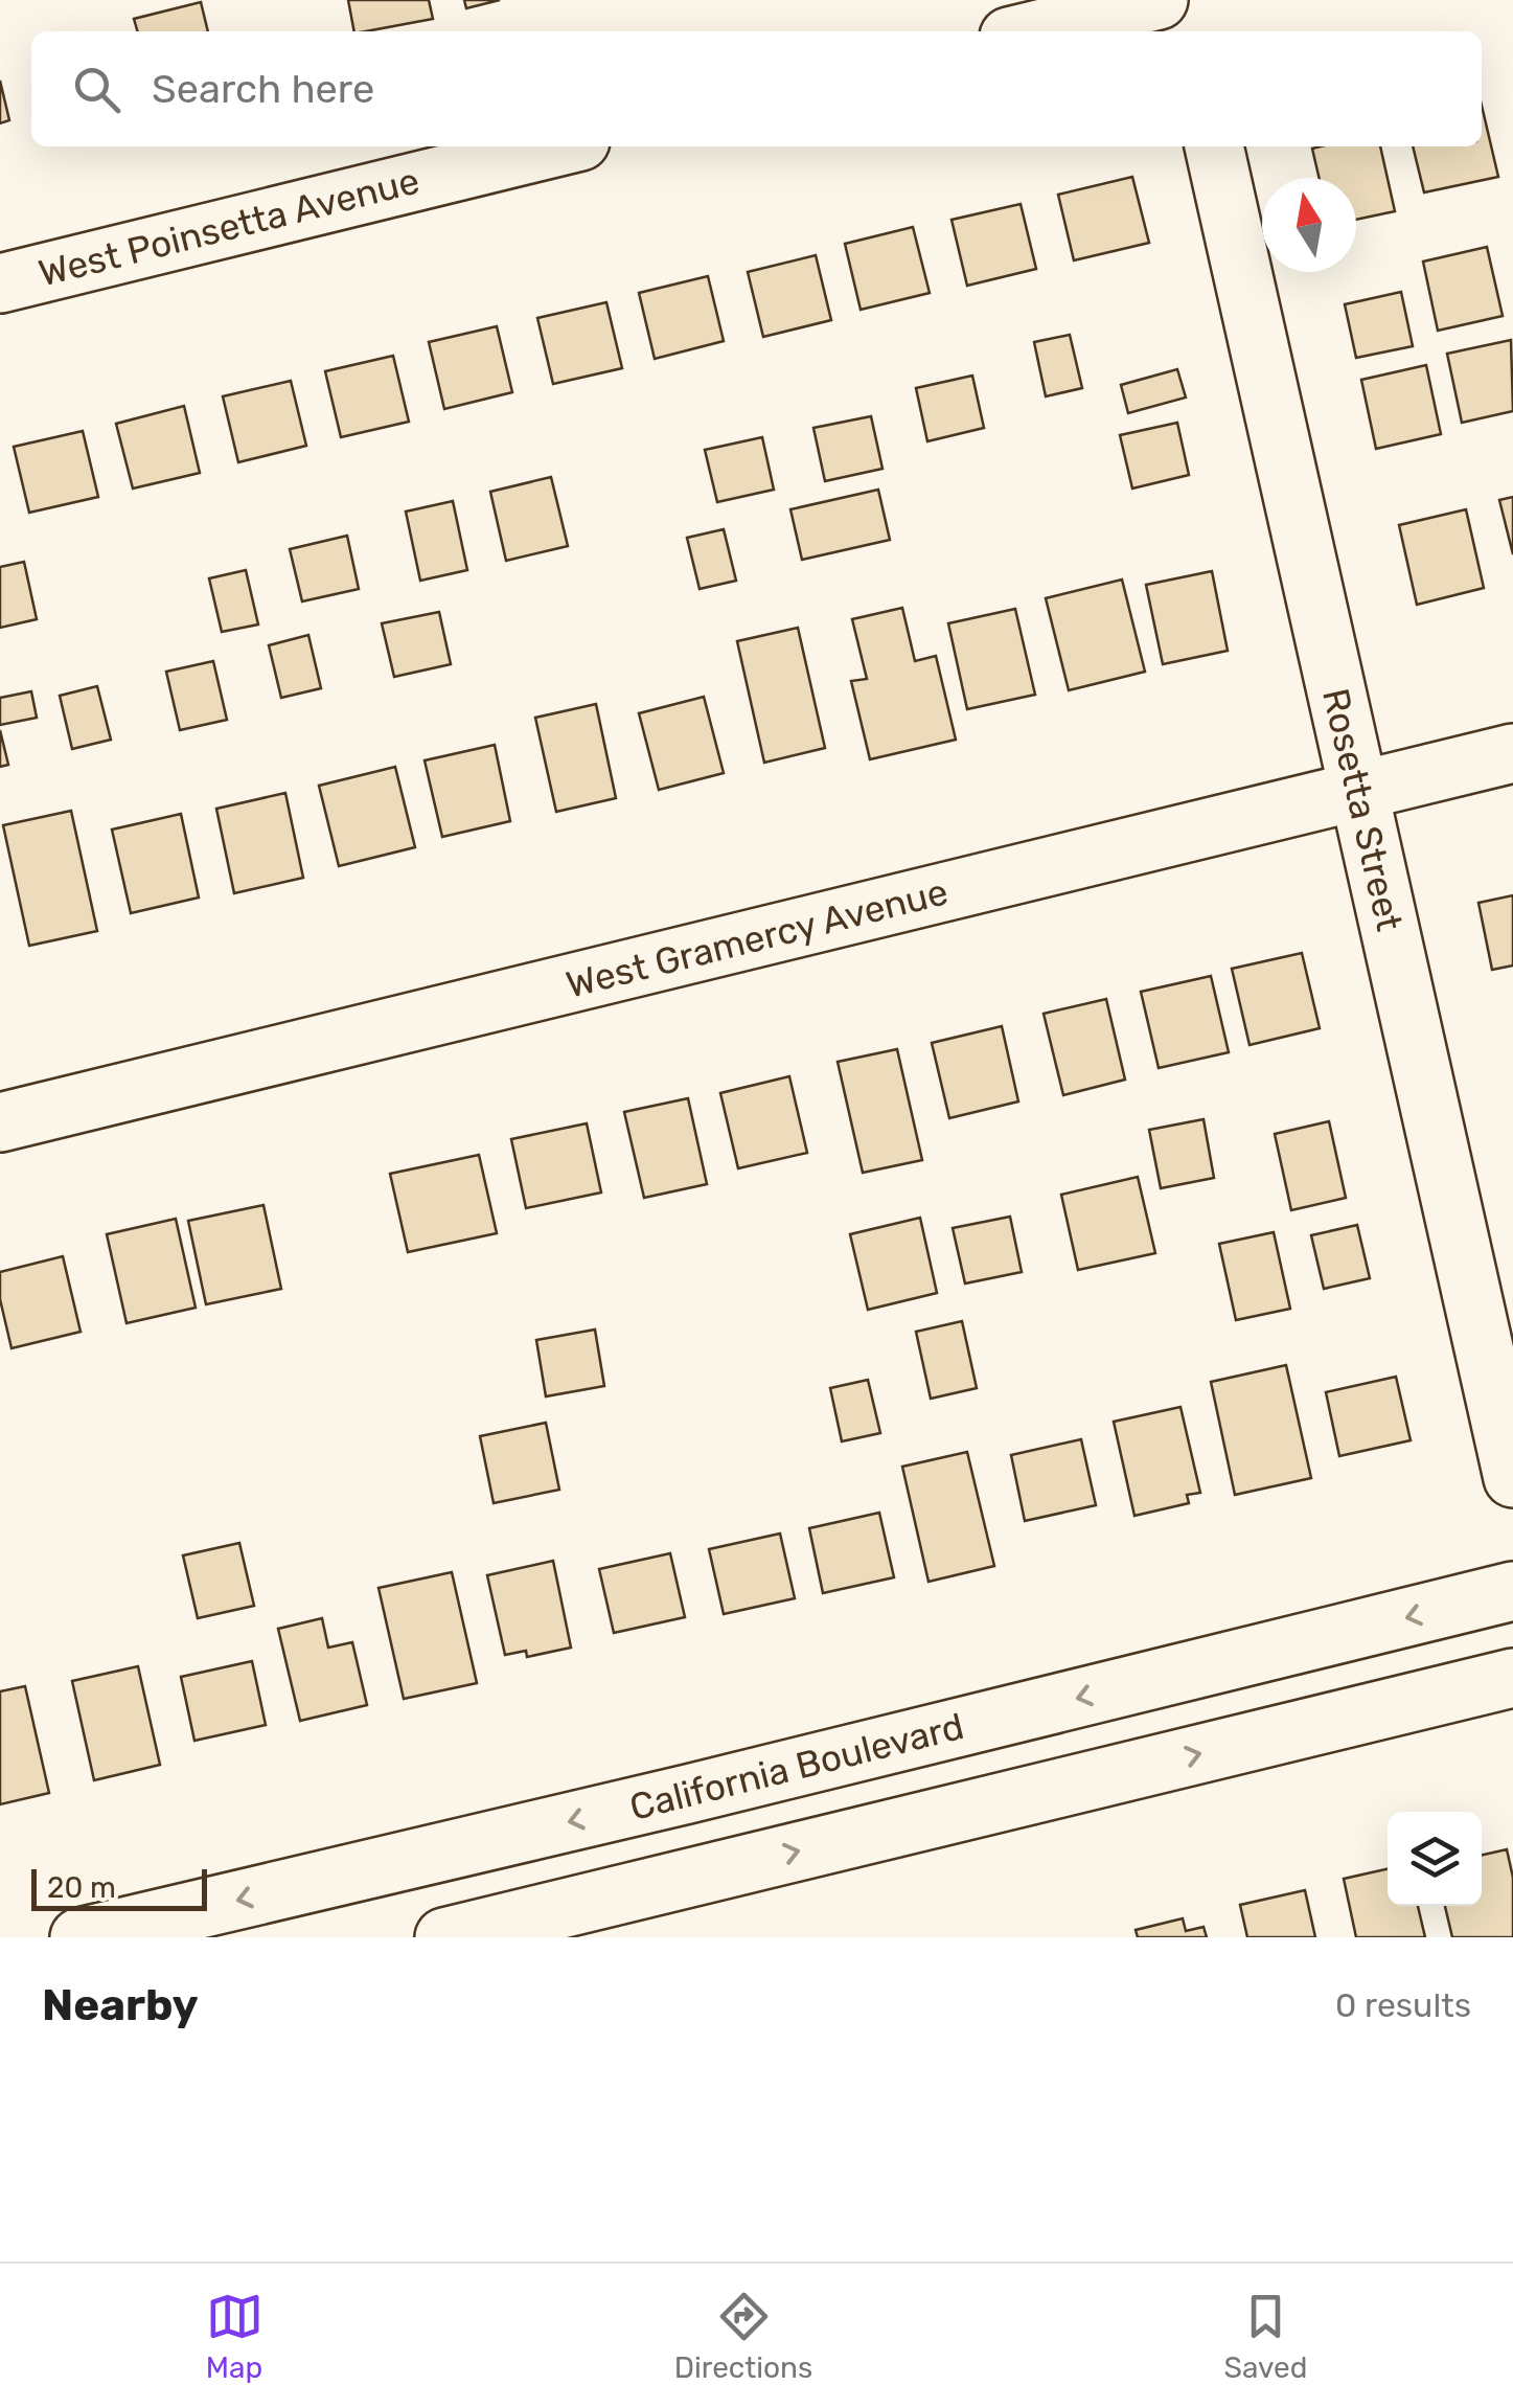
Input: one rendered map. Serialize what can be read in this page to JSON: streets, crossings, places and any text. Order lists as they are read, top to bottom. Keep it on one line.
{"streets":{"street":["West Poinsetta Avenue","Rosetta Street","West Gramercy Avenue","California Boulevard"]},"crossings":[["Rosetta Street","West Gramercy Avenue"]],"scale_bar":"20 m","north":"top","page":{"search":"Search here","scale":"20 m","heading":["Nearby","0 results"],"nav":["Map","Directions","Saved"]}}
